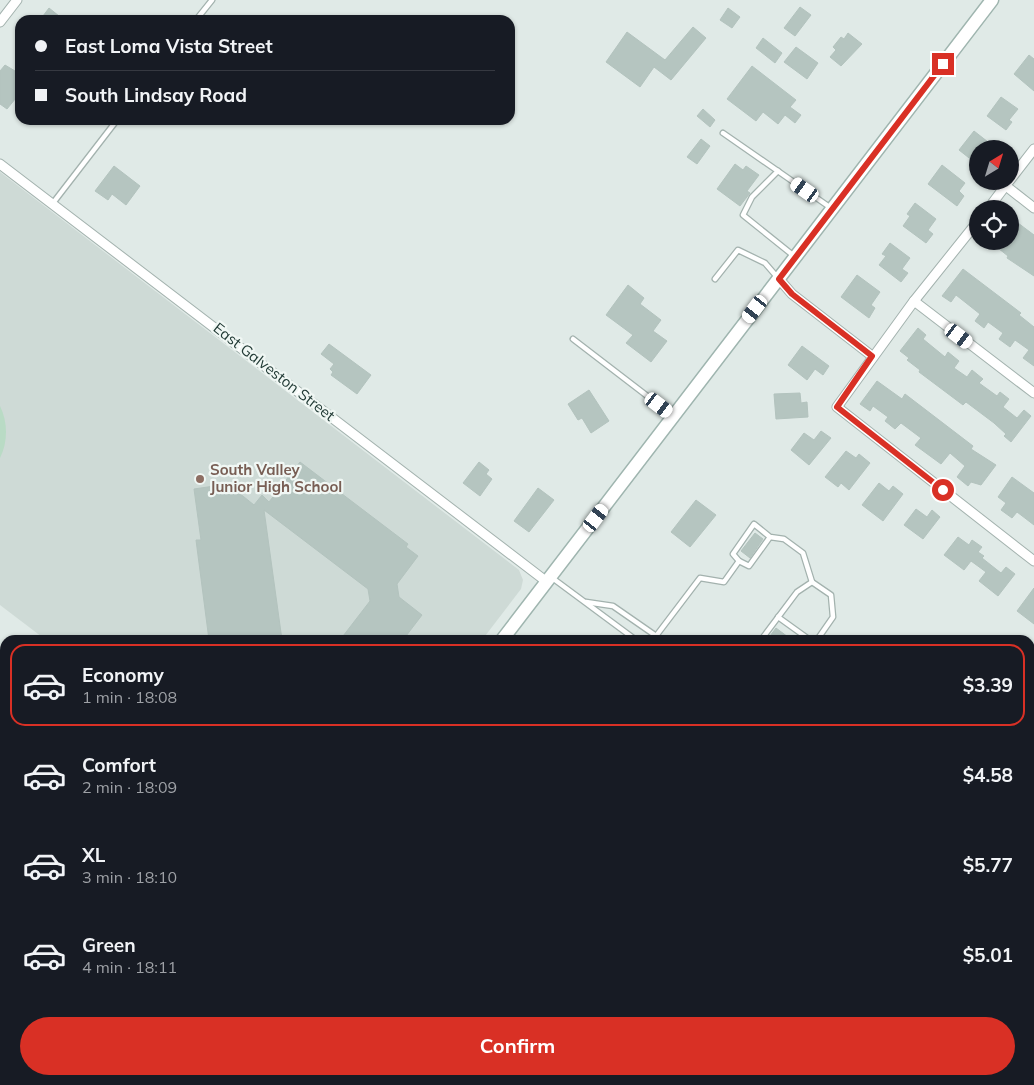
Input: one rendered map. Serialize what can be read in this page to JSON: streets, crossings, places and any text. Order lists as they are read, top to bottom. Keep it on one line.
{"streets":{"street":["East Galveston Street"]},"places":["South Valley Junior High School"],"north":"top right","page":{"banner":["East Loma Vista Street","South Lindsay Road"],"list":[{"name":"Economy","note":"1 min · 18:08","value":"$3.39"},{"name":"Comfort","note":"2 min · 18:09","value":"$4.58"},{"name":"XL","note":"3 min · 18:10","value":"$5.77"},{"name":"Green","note":"4 min · 18:11","value":"$5.01"}],"buttons":"Confirm"}}
